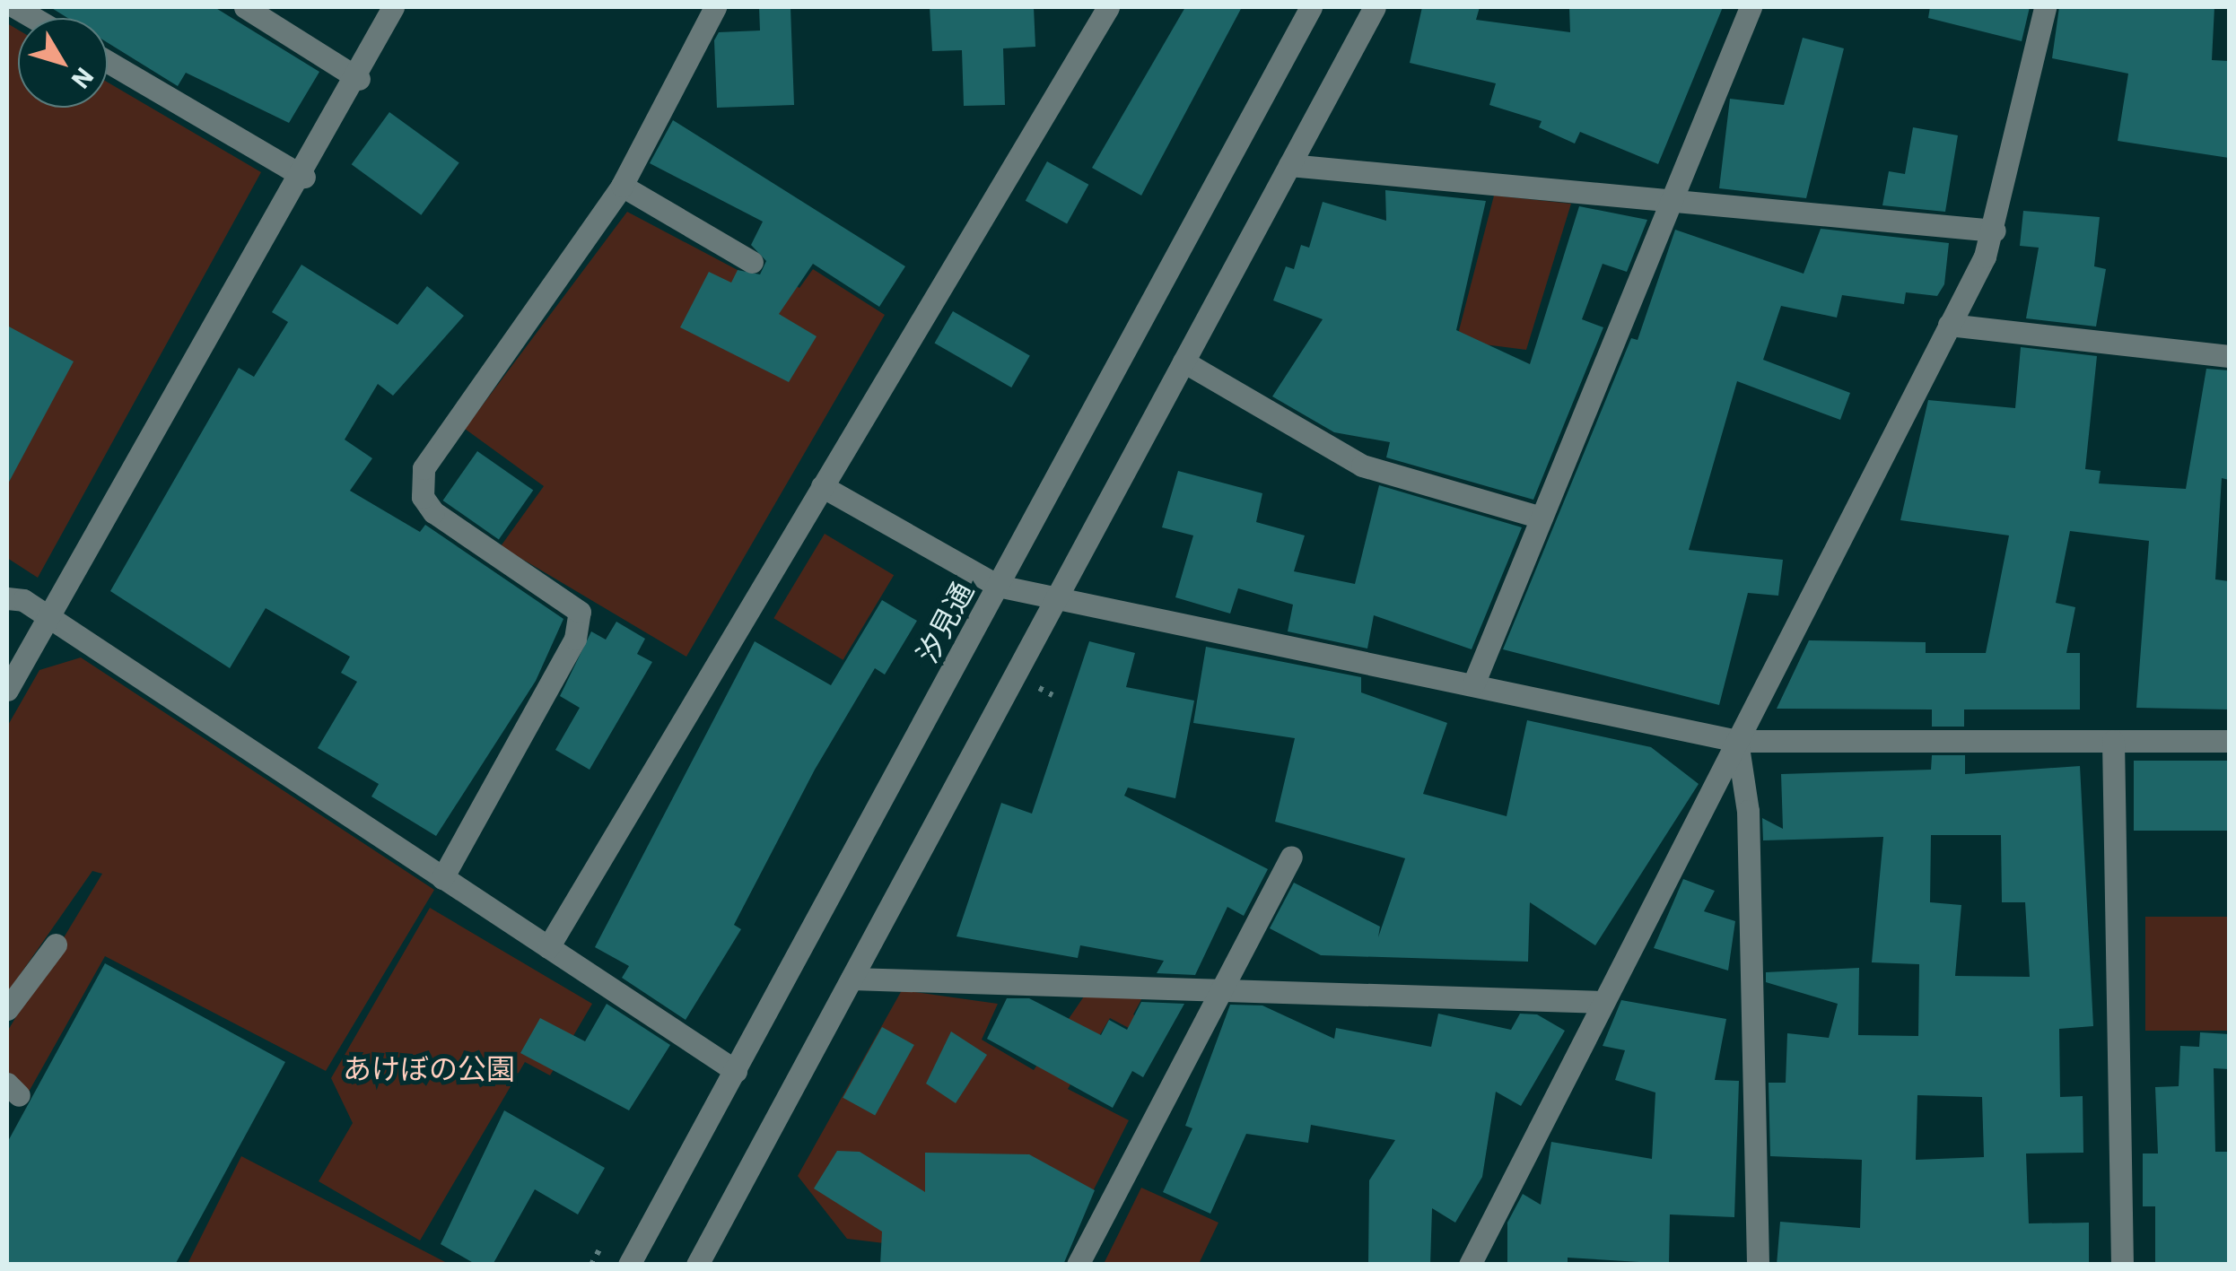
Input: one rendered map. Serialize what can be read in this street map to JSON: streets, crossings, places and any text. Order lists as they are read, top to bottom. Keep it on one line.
{"streets":{"street":["汐見通"]},"parks":["あけぼの公園"],"north":"bottom right"}
